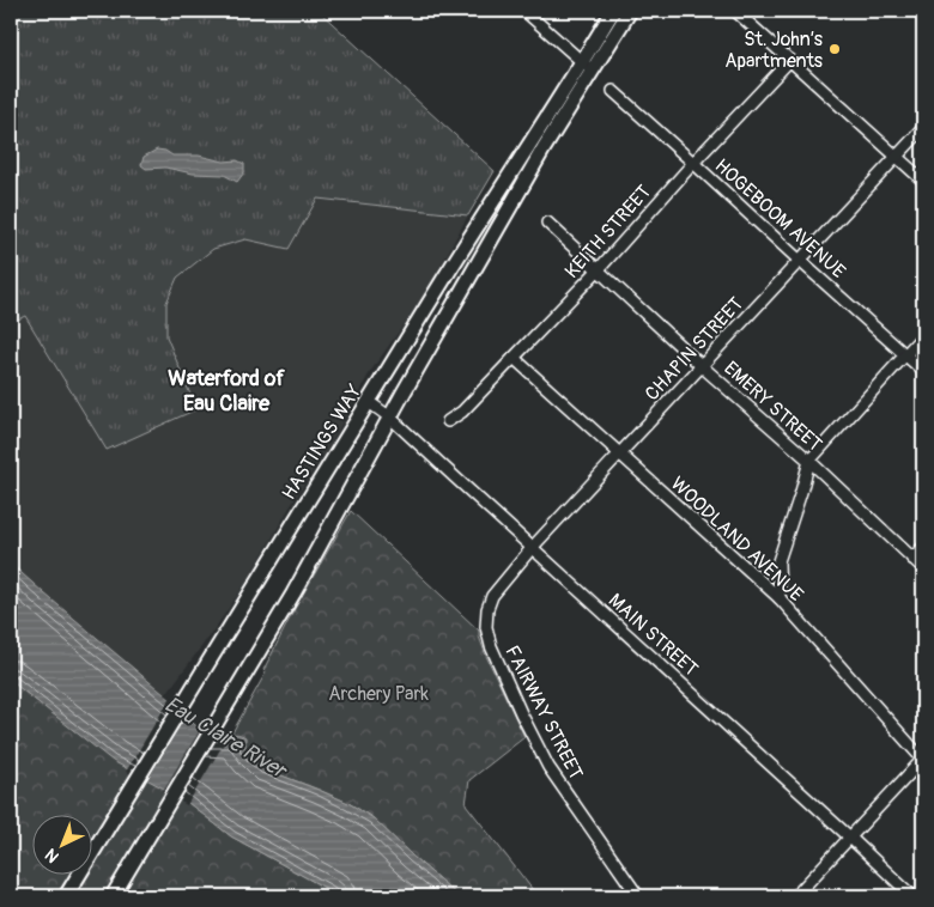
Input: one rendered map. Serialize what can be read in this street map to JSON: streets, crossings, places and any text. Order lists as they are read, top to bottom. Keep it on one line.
{"streets":{"main road":["HASTINGS WAY"],"street":["HOGEBOOM AVENUE","KEITH STREET","CHAPIN STREET","EMERY STREET","WOODLAND AVENUE","MAIN STREET","FAIRWAY STREET"]},"crossings":[["HOGEBOOM AVENUE","KEITH STREET"],["HOGEBOOM AVENUE","CHAPIN STREET"],["KEITH STREET","EMERY STREET"],["KEITH STREET","WOODLAND AVENUE"],["CHAPIN STREET","EMERY STREET"],["CHAPIN STREET","WOODLAND AVENUE"],["CHAPIN STREET","MAIN STREET"],["CHAPIN STREET","FAIRWAY STREET"],["HASTINGS WAY","MAIN STREET"]],"districts":["Waterford of Eau Claire"],"water":["Eau Claire River"],"parks":["Archery Park"],"places":["St. John’s Apartments"],"north":"bottom left"}
